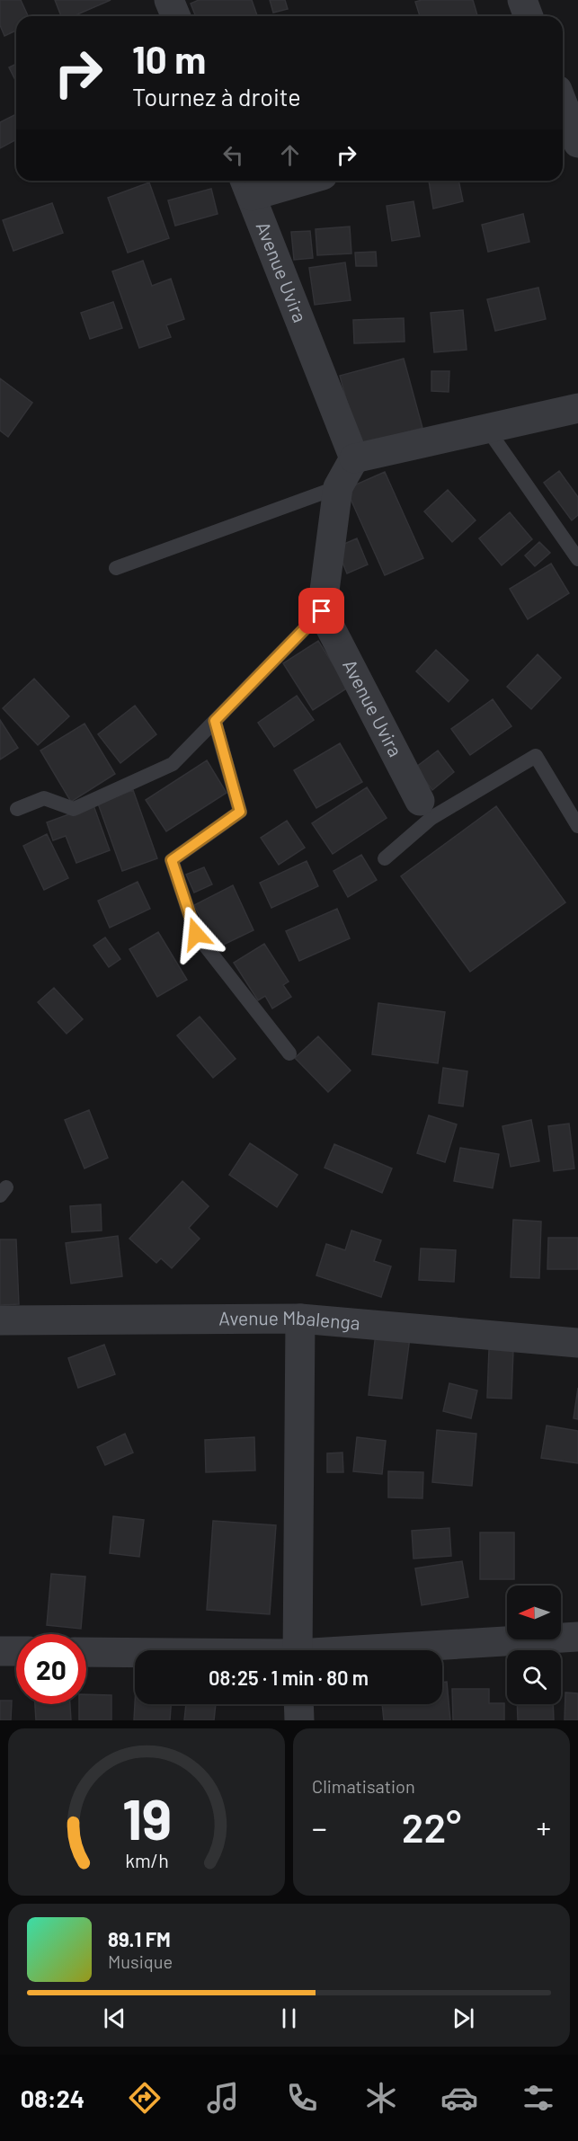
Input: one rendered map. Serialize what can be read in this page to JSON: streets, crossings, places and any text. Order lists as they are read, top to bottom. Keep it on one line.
{"streets":{"street":["Avenue Uvira","Avenue Mbalenga"]},"north":"left","page":{"turn":["10 m","Tournez à droite"],"limit":"20","trip":"08:25 · 1 min · 80 m","tile":"Climatisation","heat":["−","22°","+"],"song":["89.1 FM","Musique"],"tabs":"08:24","gauge":["19","km/h"]}}
